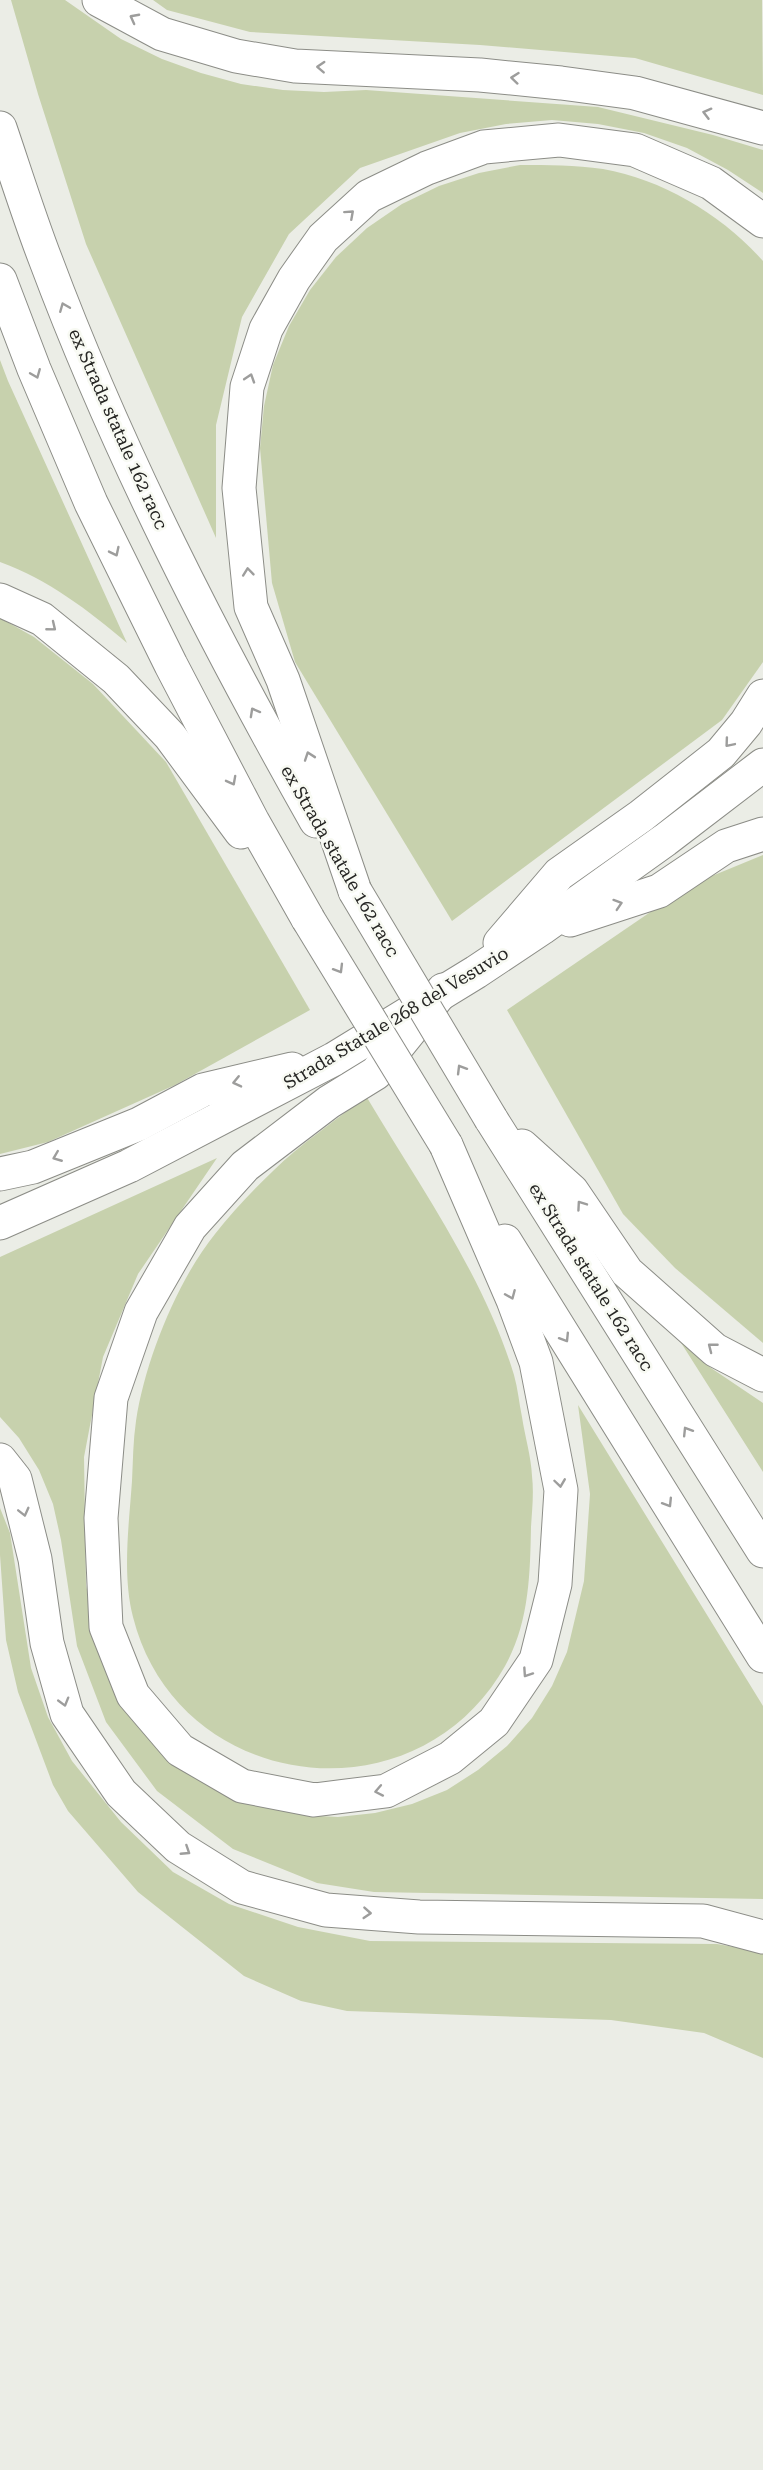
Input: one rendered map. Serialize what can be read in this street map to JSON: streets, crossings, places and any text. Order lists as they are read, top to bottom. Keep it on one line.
{"streets":{"highway":["ex Strada statale 162 racc","Strada Statale 268 del Vesuvio"]}}
